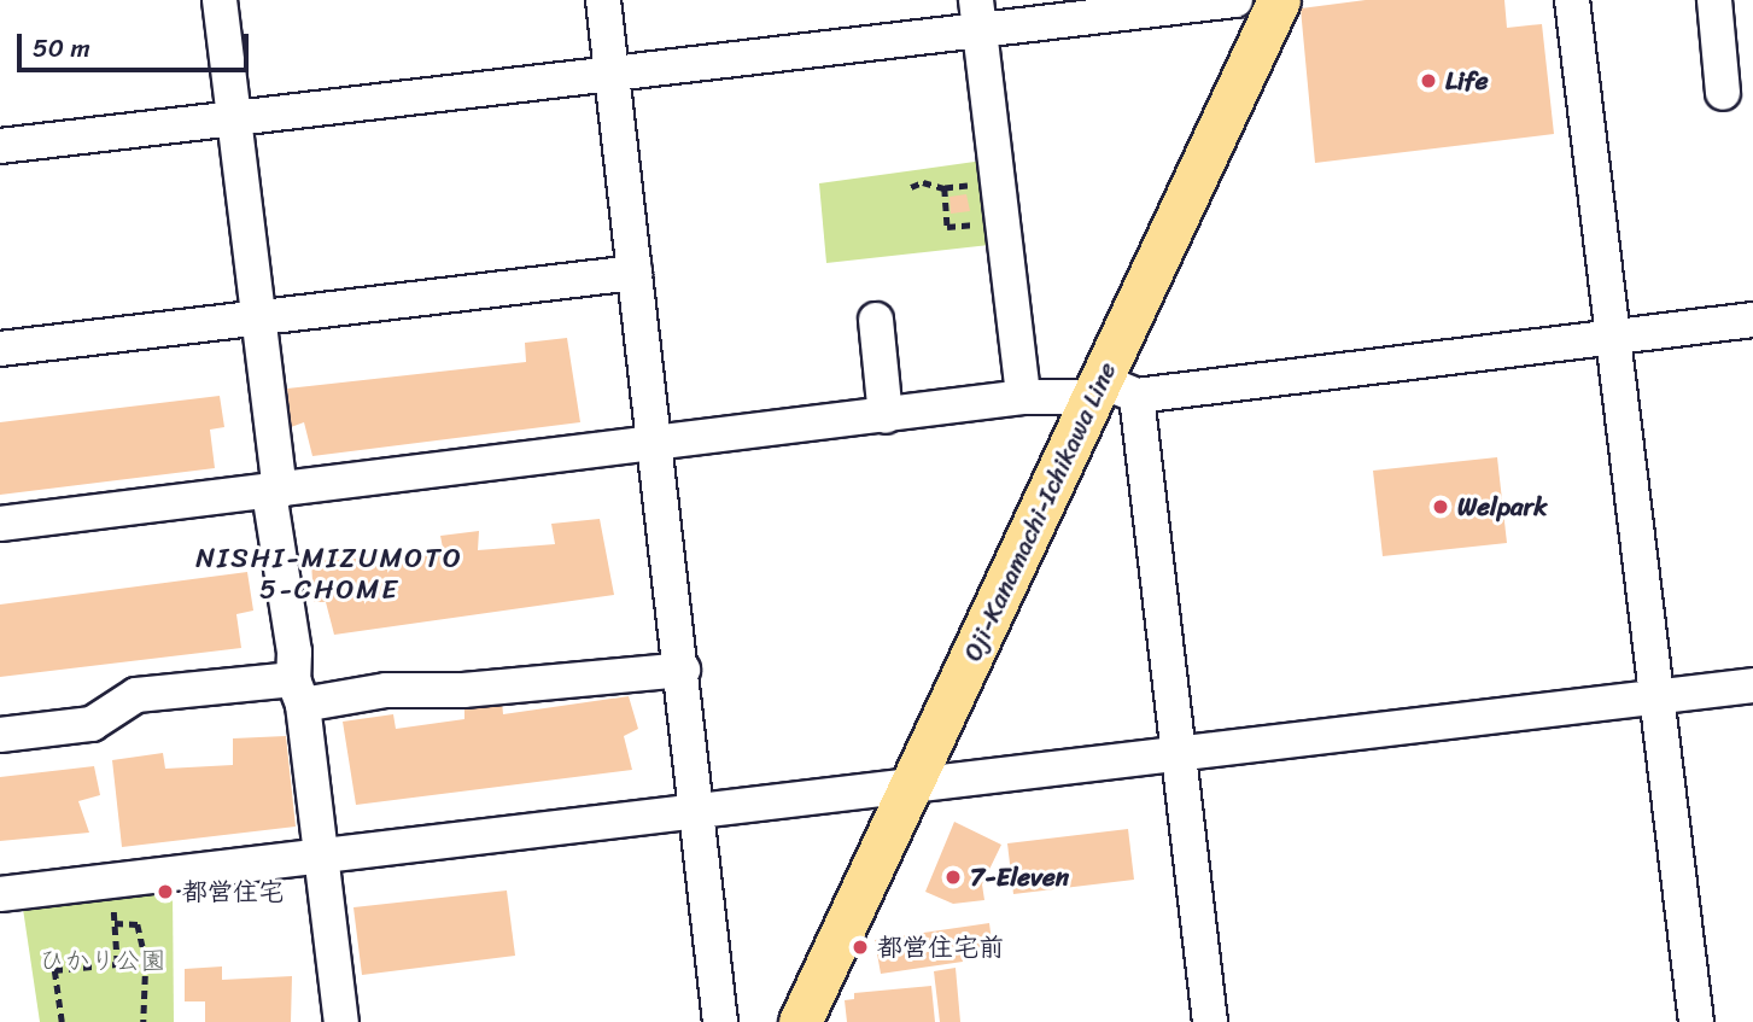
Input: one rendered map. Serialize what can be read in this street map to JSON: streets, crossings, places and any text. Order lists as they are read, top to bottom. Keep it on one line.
{"streets":{"main road":["Oji-Kanamachi-Ichikawa Line"]},"districts":["NISHI-MIZUMOTO 5-CHOME"],"parks":["ひかり公園"],"places":["Life","Welpark","7-Eleven","都営住宅","都営住宅前"],"scale_bar":"50 m"}
